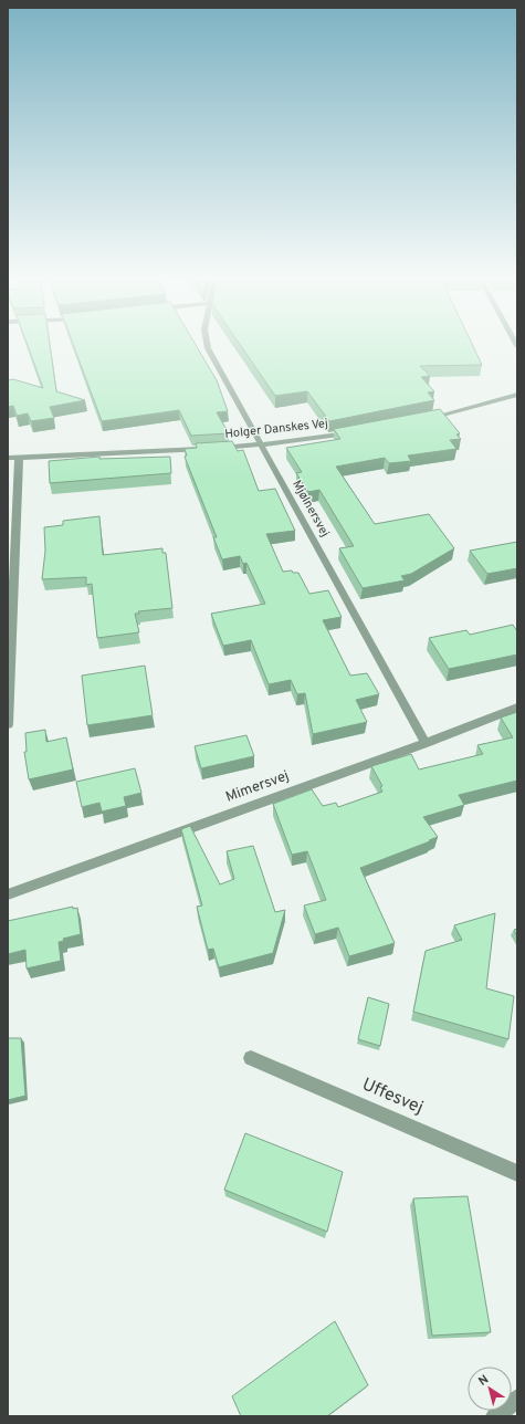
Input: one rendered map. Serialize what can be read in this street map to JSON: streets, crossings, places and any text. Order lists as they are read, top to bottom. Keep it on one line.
{"streets":{"street":["Holger Danskes Vej","Mjølnersvej","Mimersvej","Uffesvej"]},"crossings":[["Holger Danskes Vej","Mjølnersvej"],["Mjølnersvej","Mimersvej"]],"north":"top left"}
